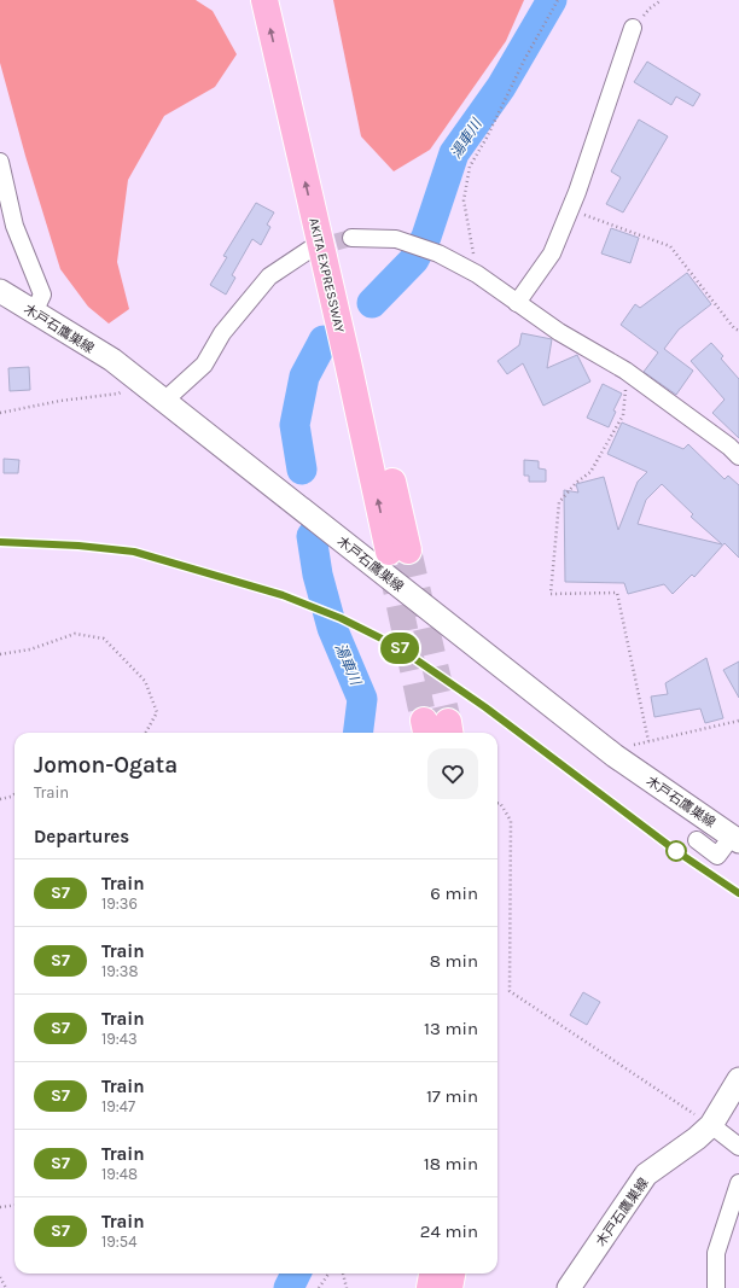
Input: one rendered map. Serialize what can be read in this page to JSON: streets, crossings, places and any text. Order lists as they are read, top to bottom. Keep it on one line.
{"streets":{"highway":["AKITA EXPRESSWAY"],"main road":["木戸石鷹巣線"]},"water":["湯車川"],"page":{"on_map":"S7","heading":[["Jomon-Ogata","Train"],"Departures"],"list":[{"mark":"S7","name":"Train","note":"19:36","value":"6 min"},{"mark":"S7","name":"Train","note":"19:38","value":"8 min"},{"mark":"S7","name":"Train","note":"19:43","value":"13 min"},{"mark":"S7","name":"Train","note":"19:47","value":"17 min"},{"mark":"S7","name":"Train","note":"19:48","value":"18 min"},{"mark":"S7","name":"Train","note":"19:54","value":"24 min"}]}}
